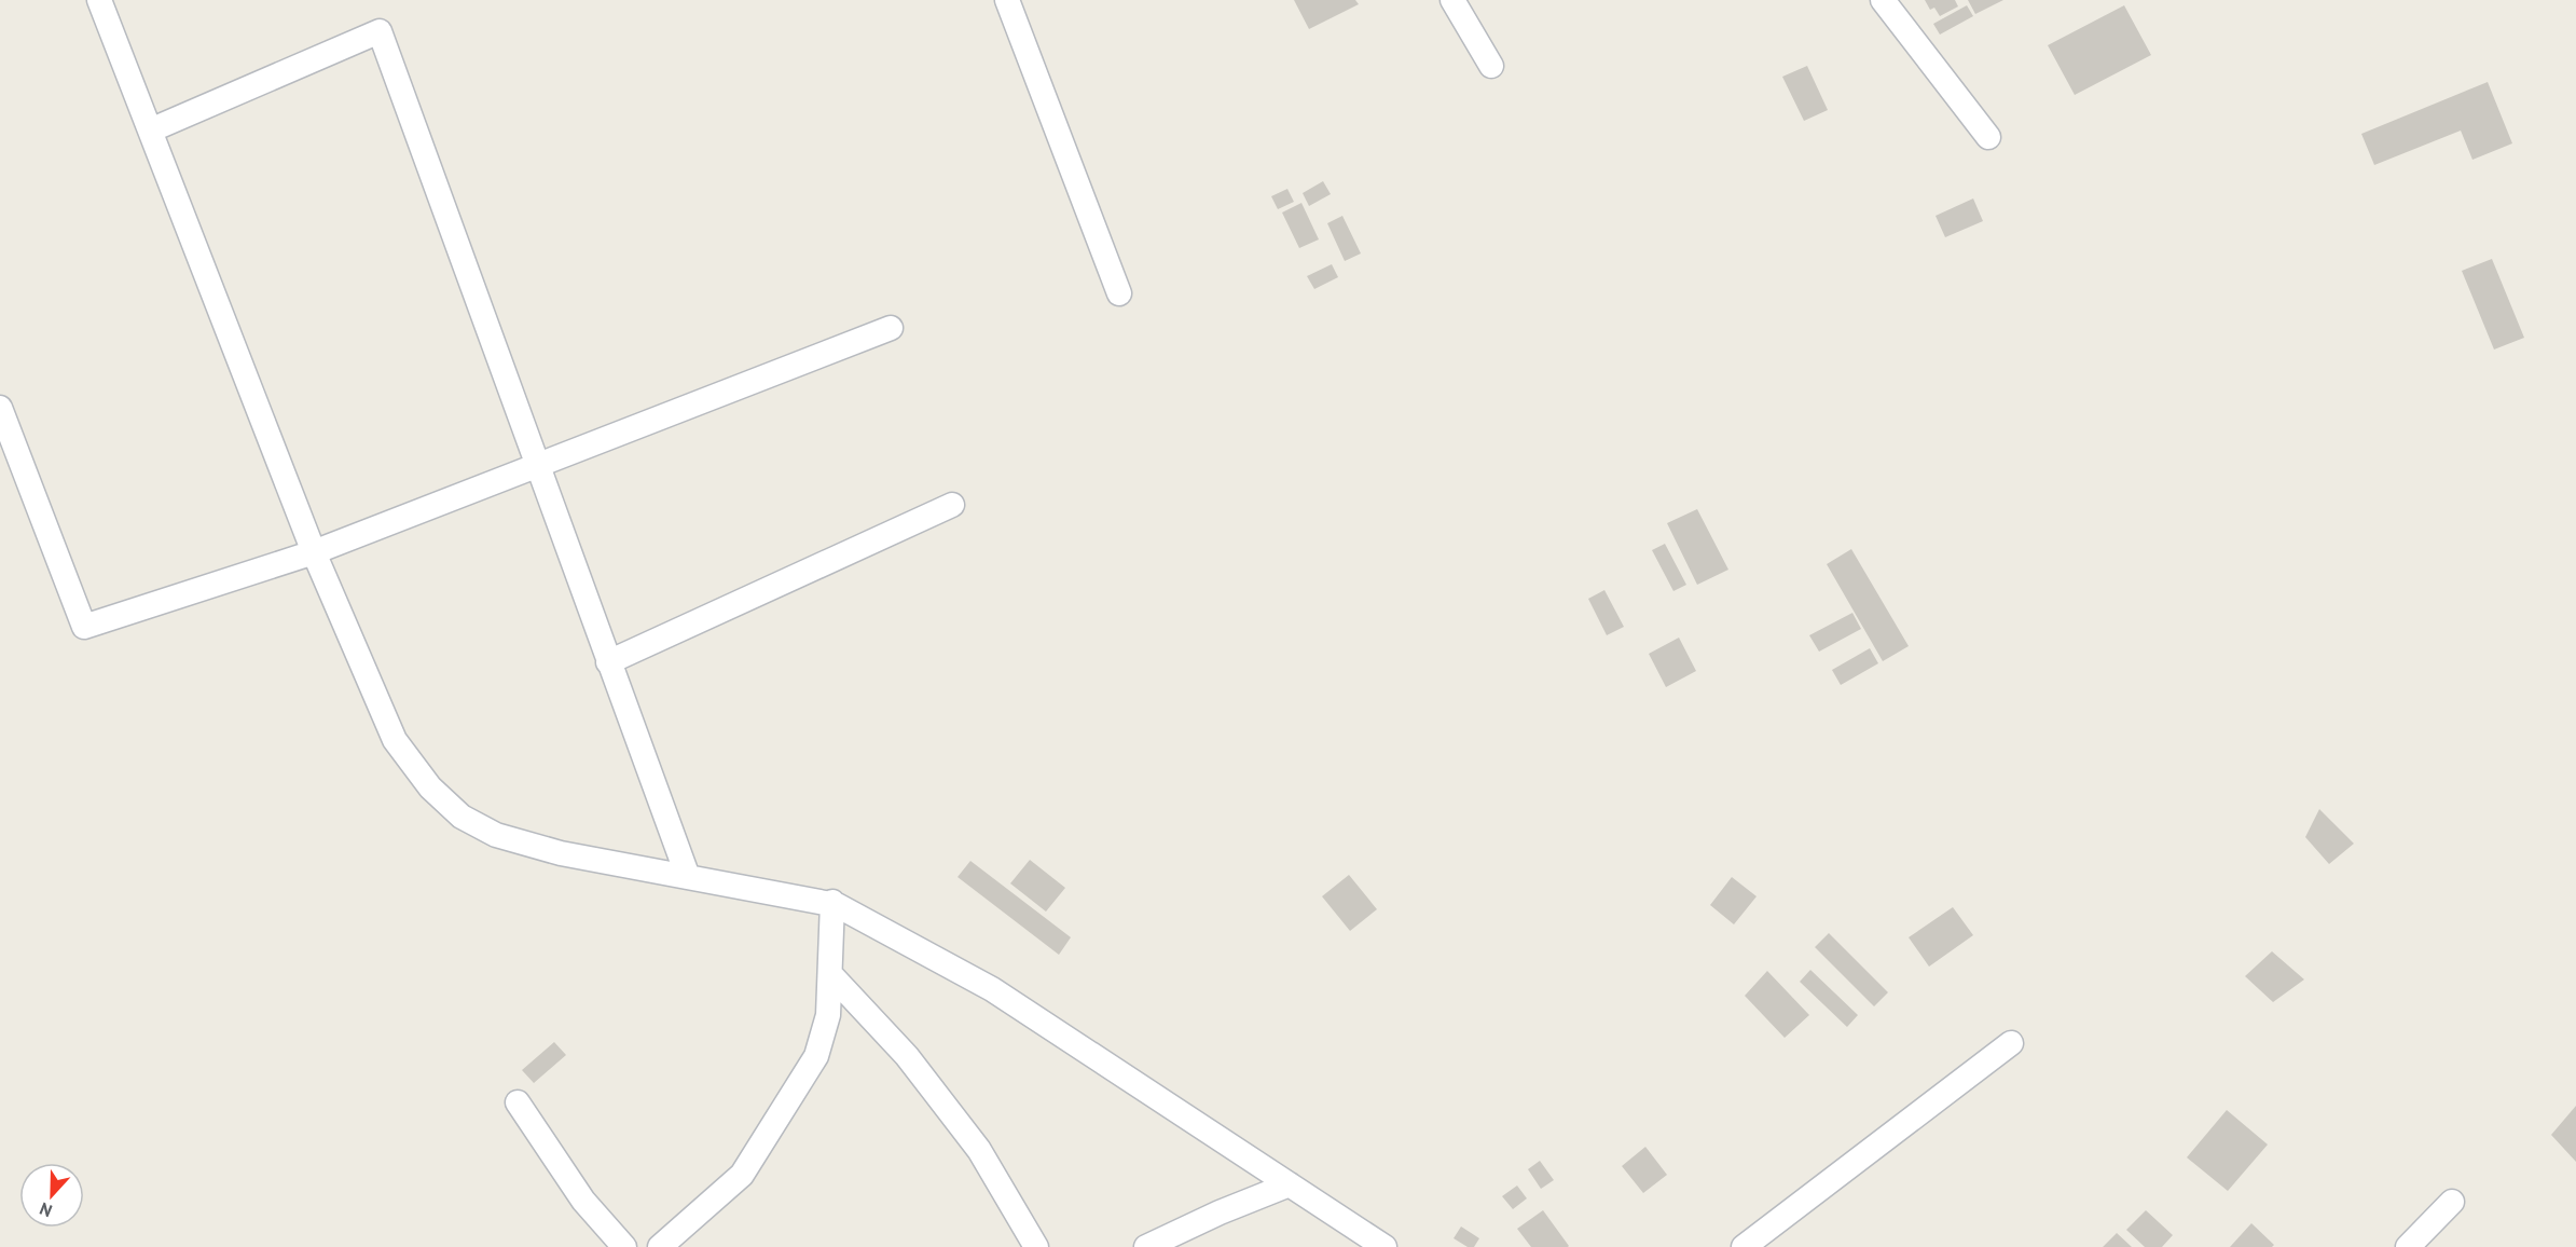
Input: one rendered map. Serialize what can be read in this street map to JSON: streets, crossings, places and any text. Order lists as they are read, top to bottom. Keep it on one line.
{"north":"bottom"}
